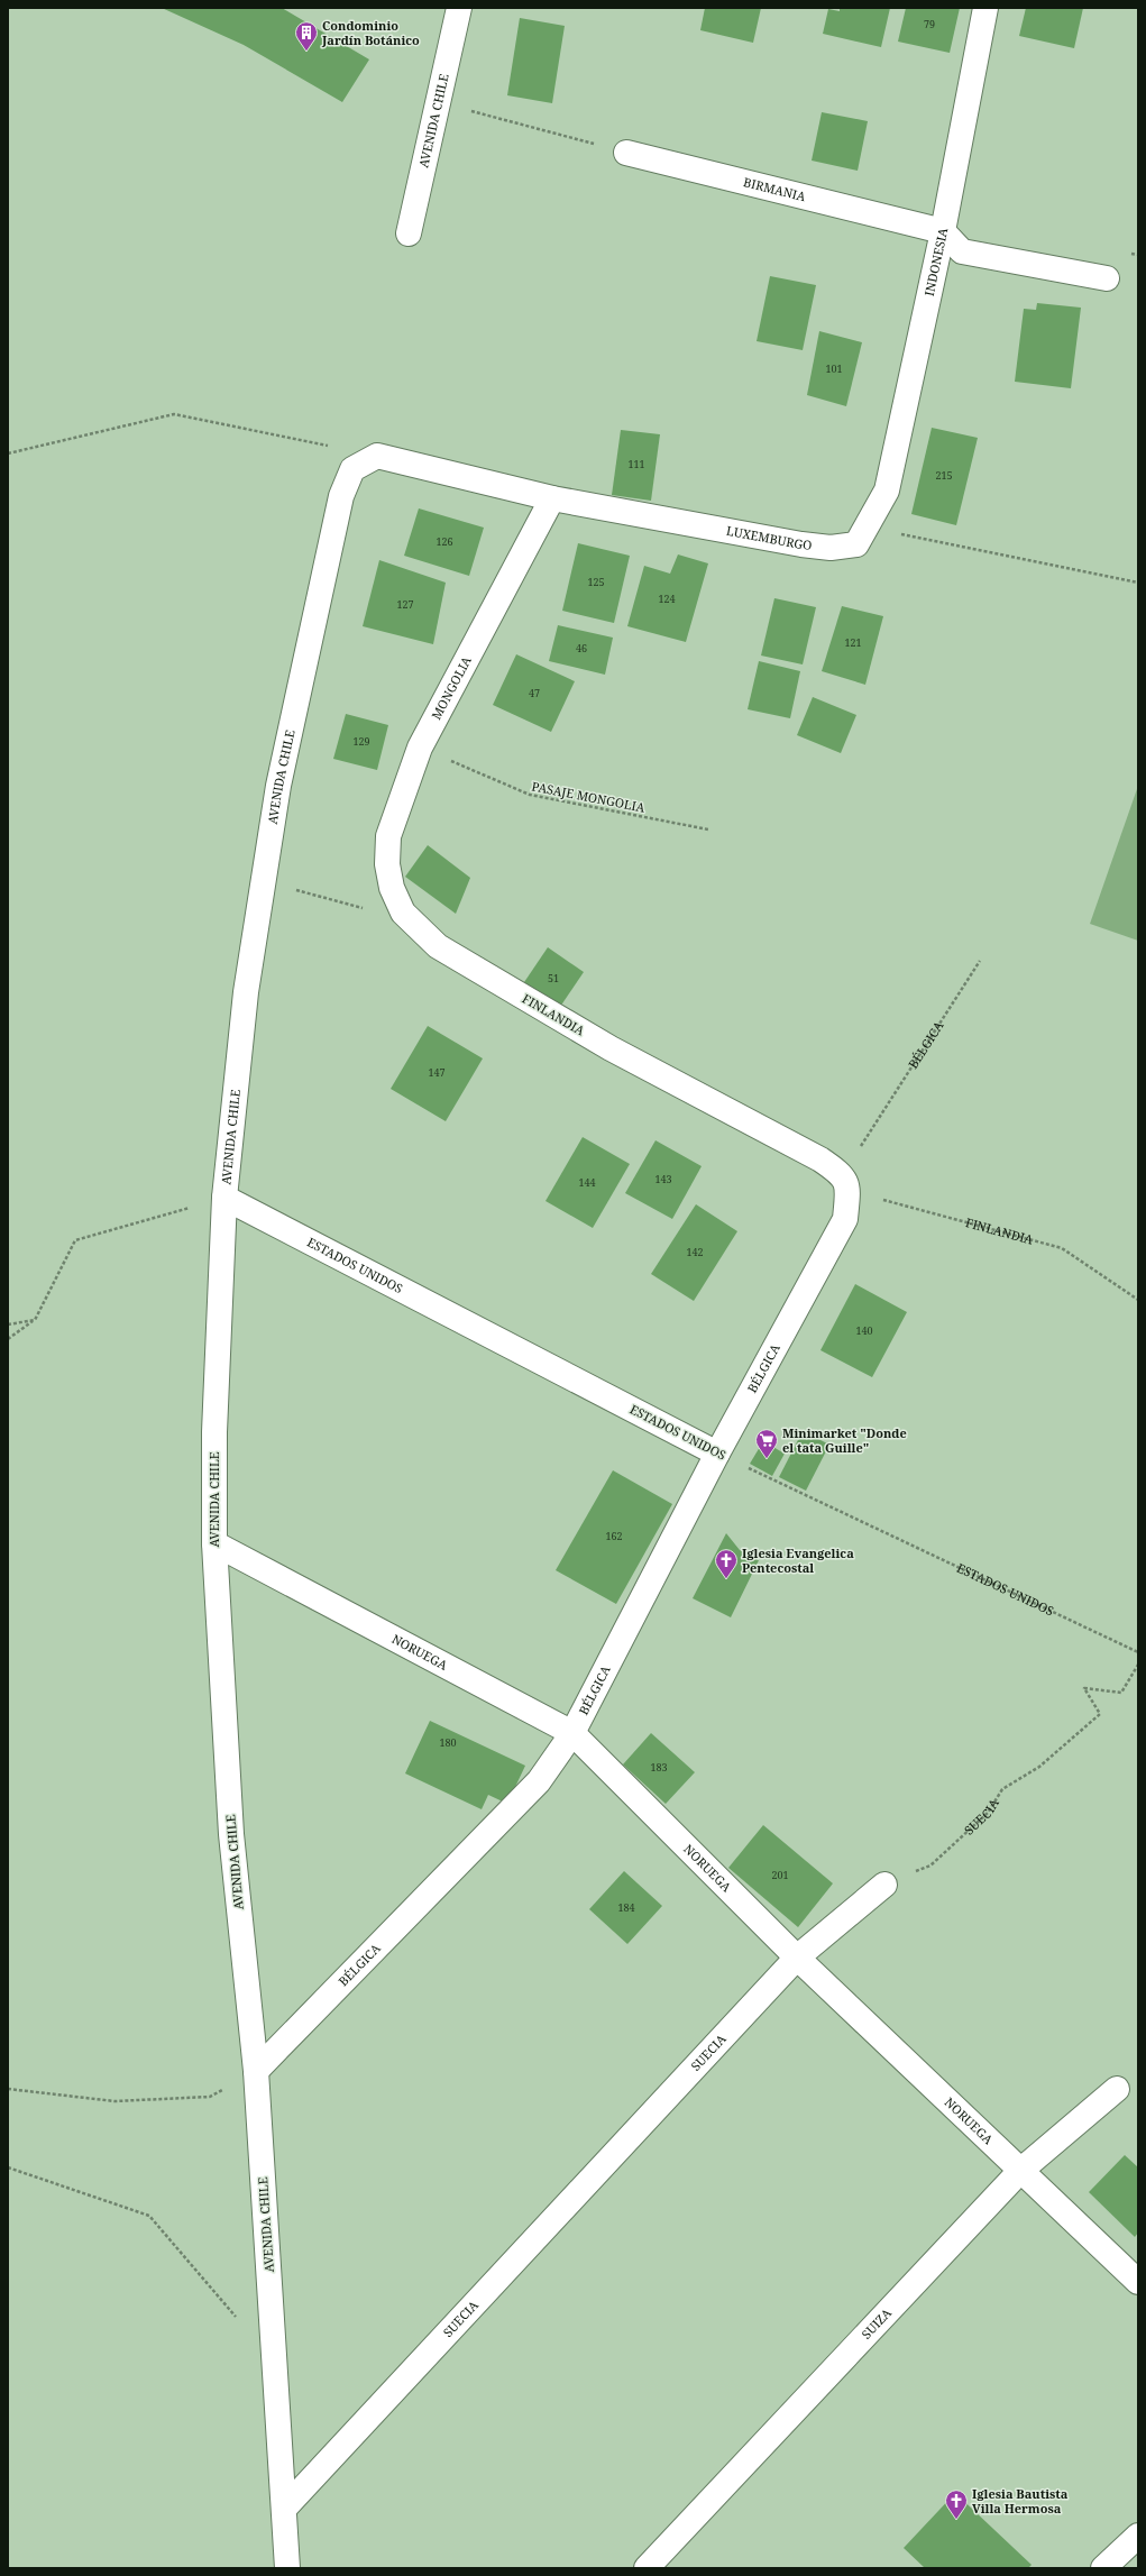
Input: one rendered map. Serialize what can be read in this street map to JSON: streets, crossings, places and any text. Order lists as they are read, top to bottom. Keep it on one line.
{"streets":{"street":["AVENIDA CHILE","BIRMANIA","INDONESIA","LUXEMBURGO","MONGOLIA","FINLANDIA","BÉLGICA","ESTADOS UNIDOS","NORUEGA","SUECIA","SUIZA"],"path":["PASAJE MONGOLIA"]},"crossings":[["AVENIDA CHILE","LUXEMBURGO"],["AVENIDA CHILE","BÉLGICA"],["AVENIDA CHILE","ESTADOS UNIDOS"],["AVENIDA CHILE","NORUEGA"],["AVENIDA CHILE","SUECIA"],["BIRMANIA","INDONESIA"],["INDONESIA","LUXEMBURGO"],["LUXEMBURGO","MONGOLIA"],["MONGOLIA","PASAJE MONGOLIA"],["MONGOLIA","FINLANDIA"],["FINLANDIA","BÉLGICA"],["BÉLGICA","ESTADOS UNIDOS"],["BÉLGICA","NORUEGA"],["NORUEGA","SUECIA"],["NORUEGA","SUIZA"]],"places":{"building":["Condominio Jardín Botánico"],"supermarket":["Minimarket \"Donde el tata Guille\""],"church":["Iglesia Evangelica Pentecostal","Iglesia Bautista Villa Hermosa"]},"house_numbers":["79","101","111","215","126","125","124","127","121","46","47","129","51","147","143","144","142","140","162","180","183","201","184"]}
